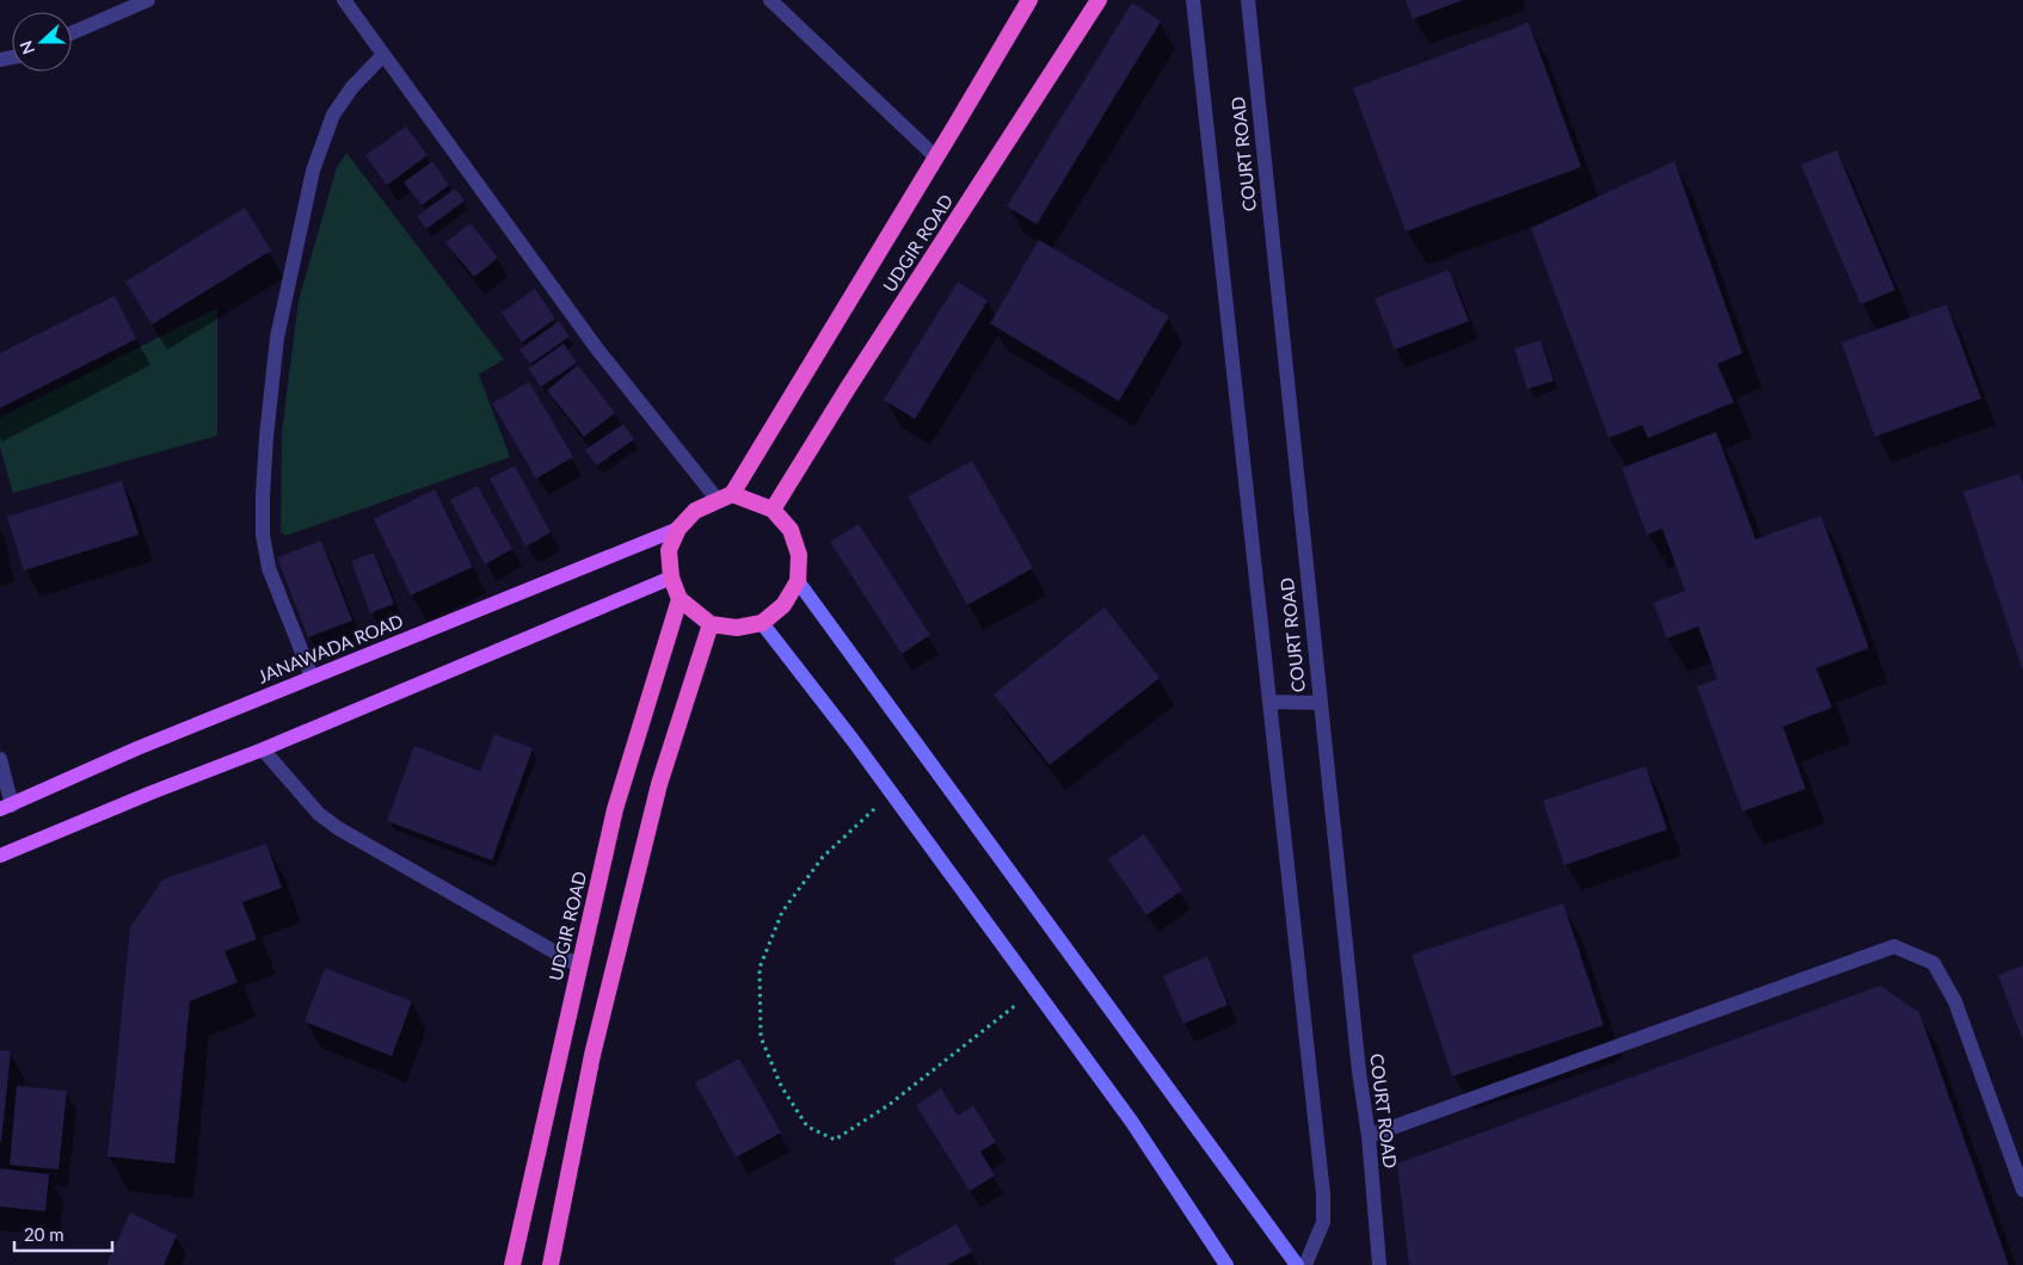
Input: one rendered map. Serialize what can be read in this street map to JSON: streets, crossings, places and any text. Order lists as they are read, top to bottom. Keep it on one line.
{"streets":{"highway":["UDGIR ROAD"],"main road":["JANAWADA ROAD"],"street":["COURT ROAD"]},"crossings":[["UDGIR ROAD","JANAWADA ROAD"]],"scale_bar":"20 m","north":"left"}
